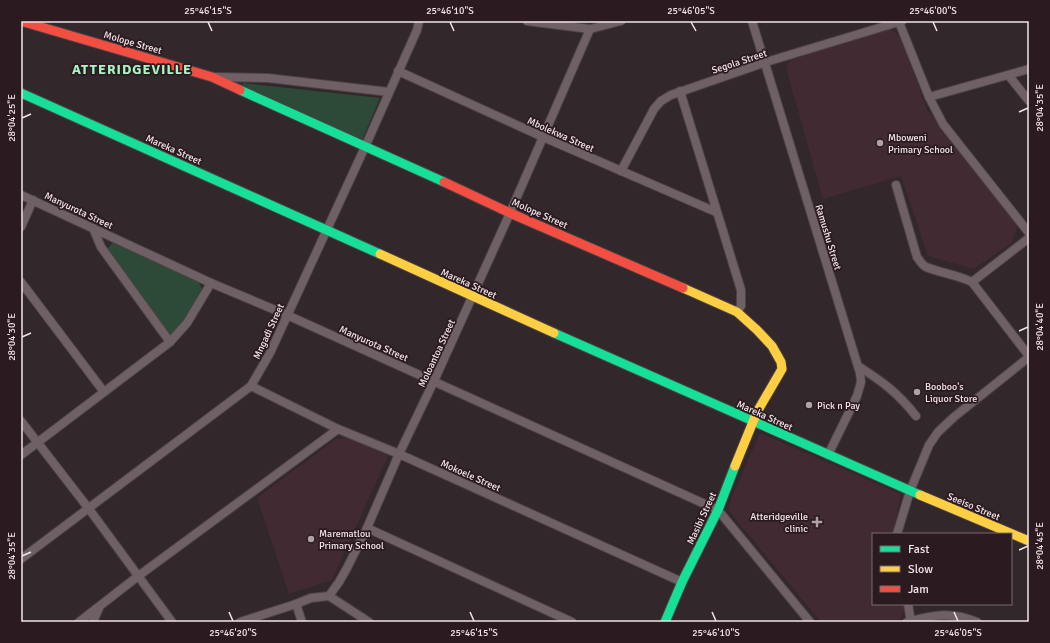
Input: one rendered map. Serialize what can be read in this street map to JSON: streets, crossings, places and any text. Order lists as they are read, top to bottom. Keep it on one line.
{"streets":{"street":["Molope Street","Segola Street","Mbolekwa Street","Mareka Street","Manyurota Street","Ramushu Street","Mngadi Street","Moloantoa Street","Mokoele Street","Seeiso Street","Masibi Street"]},"crossings":[["Molope Street","Mareka Street"],["Molope Street","Mngadi Street"],["Molope Street","Moloantoa Street"],["Molope Street","Masibi Street"],["Segola Street","Mbolekwa Street"],["Segola Street","Ramushu Street"],["Mbolekwa Street","Mngadi Street"],["Mbolekwa Street","Moloantoa Street"],["Mareka Street","Ramushu Street"],["Mareka Street","Mngadi Street"],["Mareka Street","Moloantoa Street"],["Mareka Street","Seeiso Street"],["Mareka Street","Masibi Street"],["Manyurota Street","Mngadi Street"],["Manyurota Street","Moloantoa Street"],["Manyurota Street","Masibi Street"],["Mngadi Street","Mokoele Street"],["Moloantoa Street","Mokoele Street"],["Mokoele Street","Masibi Street"]],"districts":["ATTERIDGEVILLE"],"places":{"other":["Mboweni Primary School","Booboo's Liquor Store","Pick n Pay","Marematlou Primary School"],"health":["Atteridgeville clinic"]},"legend":["Fast","Slow","Jam"],"coordinates":["25°46'15\"S","25°46'10\"S","25°46'05\"S","25°46'00\"S","28°04'35\"E","28°04'25\"E","28°04'40\"E","28°04'30\"E","28°04'45\"E","25°46'20\"S"]}
